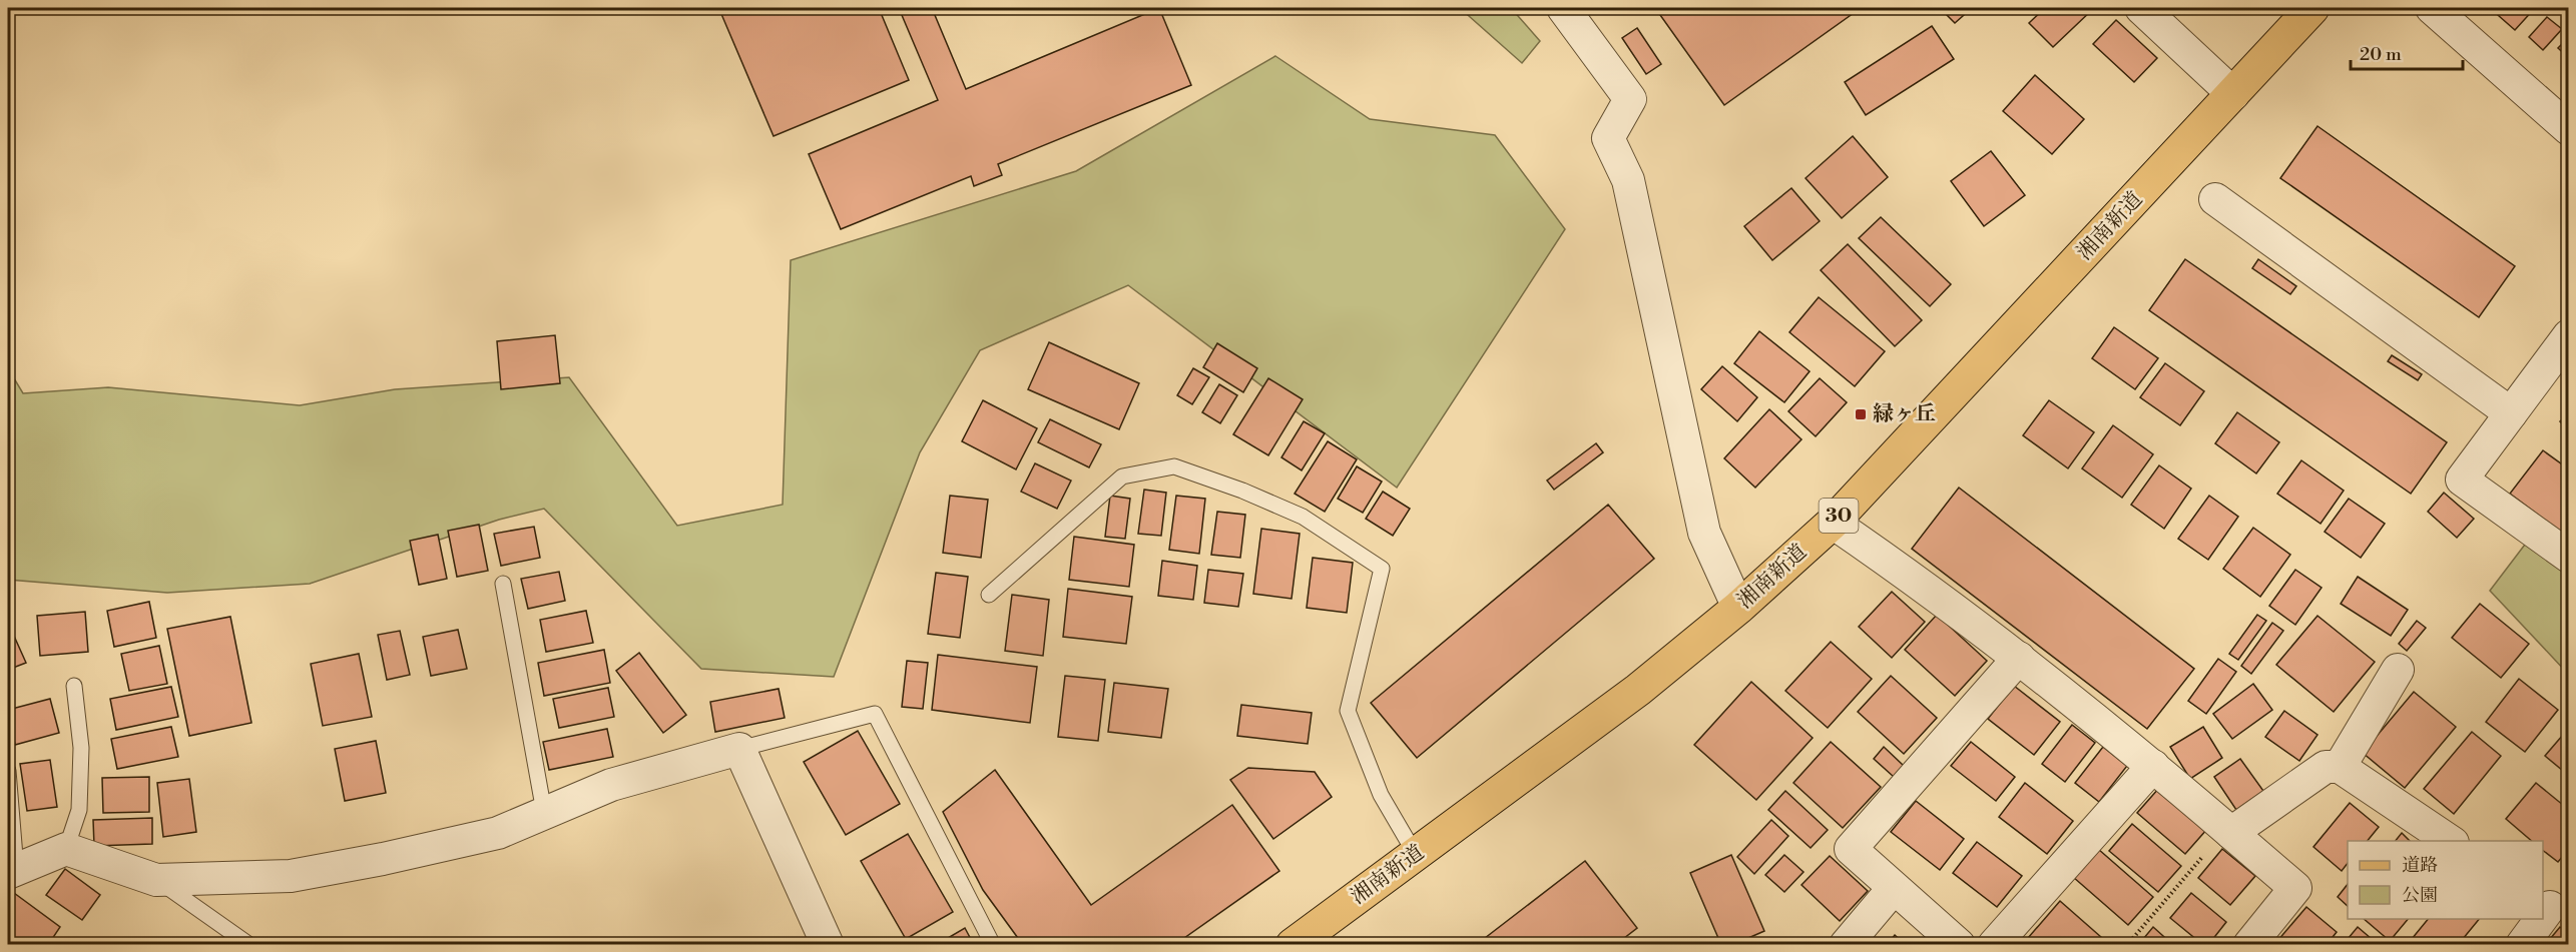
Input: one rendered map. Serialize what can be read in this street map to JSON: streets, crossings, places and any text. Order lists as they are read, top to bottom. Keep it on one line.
{"streets":{"main road":["湘南新道","30"]},"places":{"transit":["緑ヶ丘"]},"legend":["道路","公園"],"scale_bar":"20 m"}
